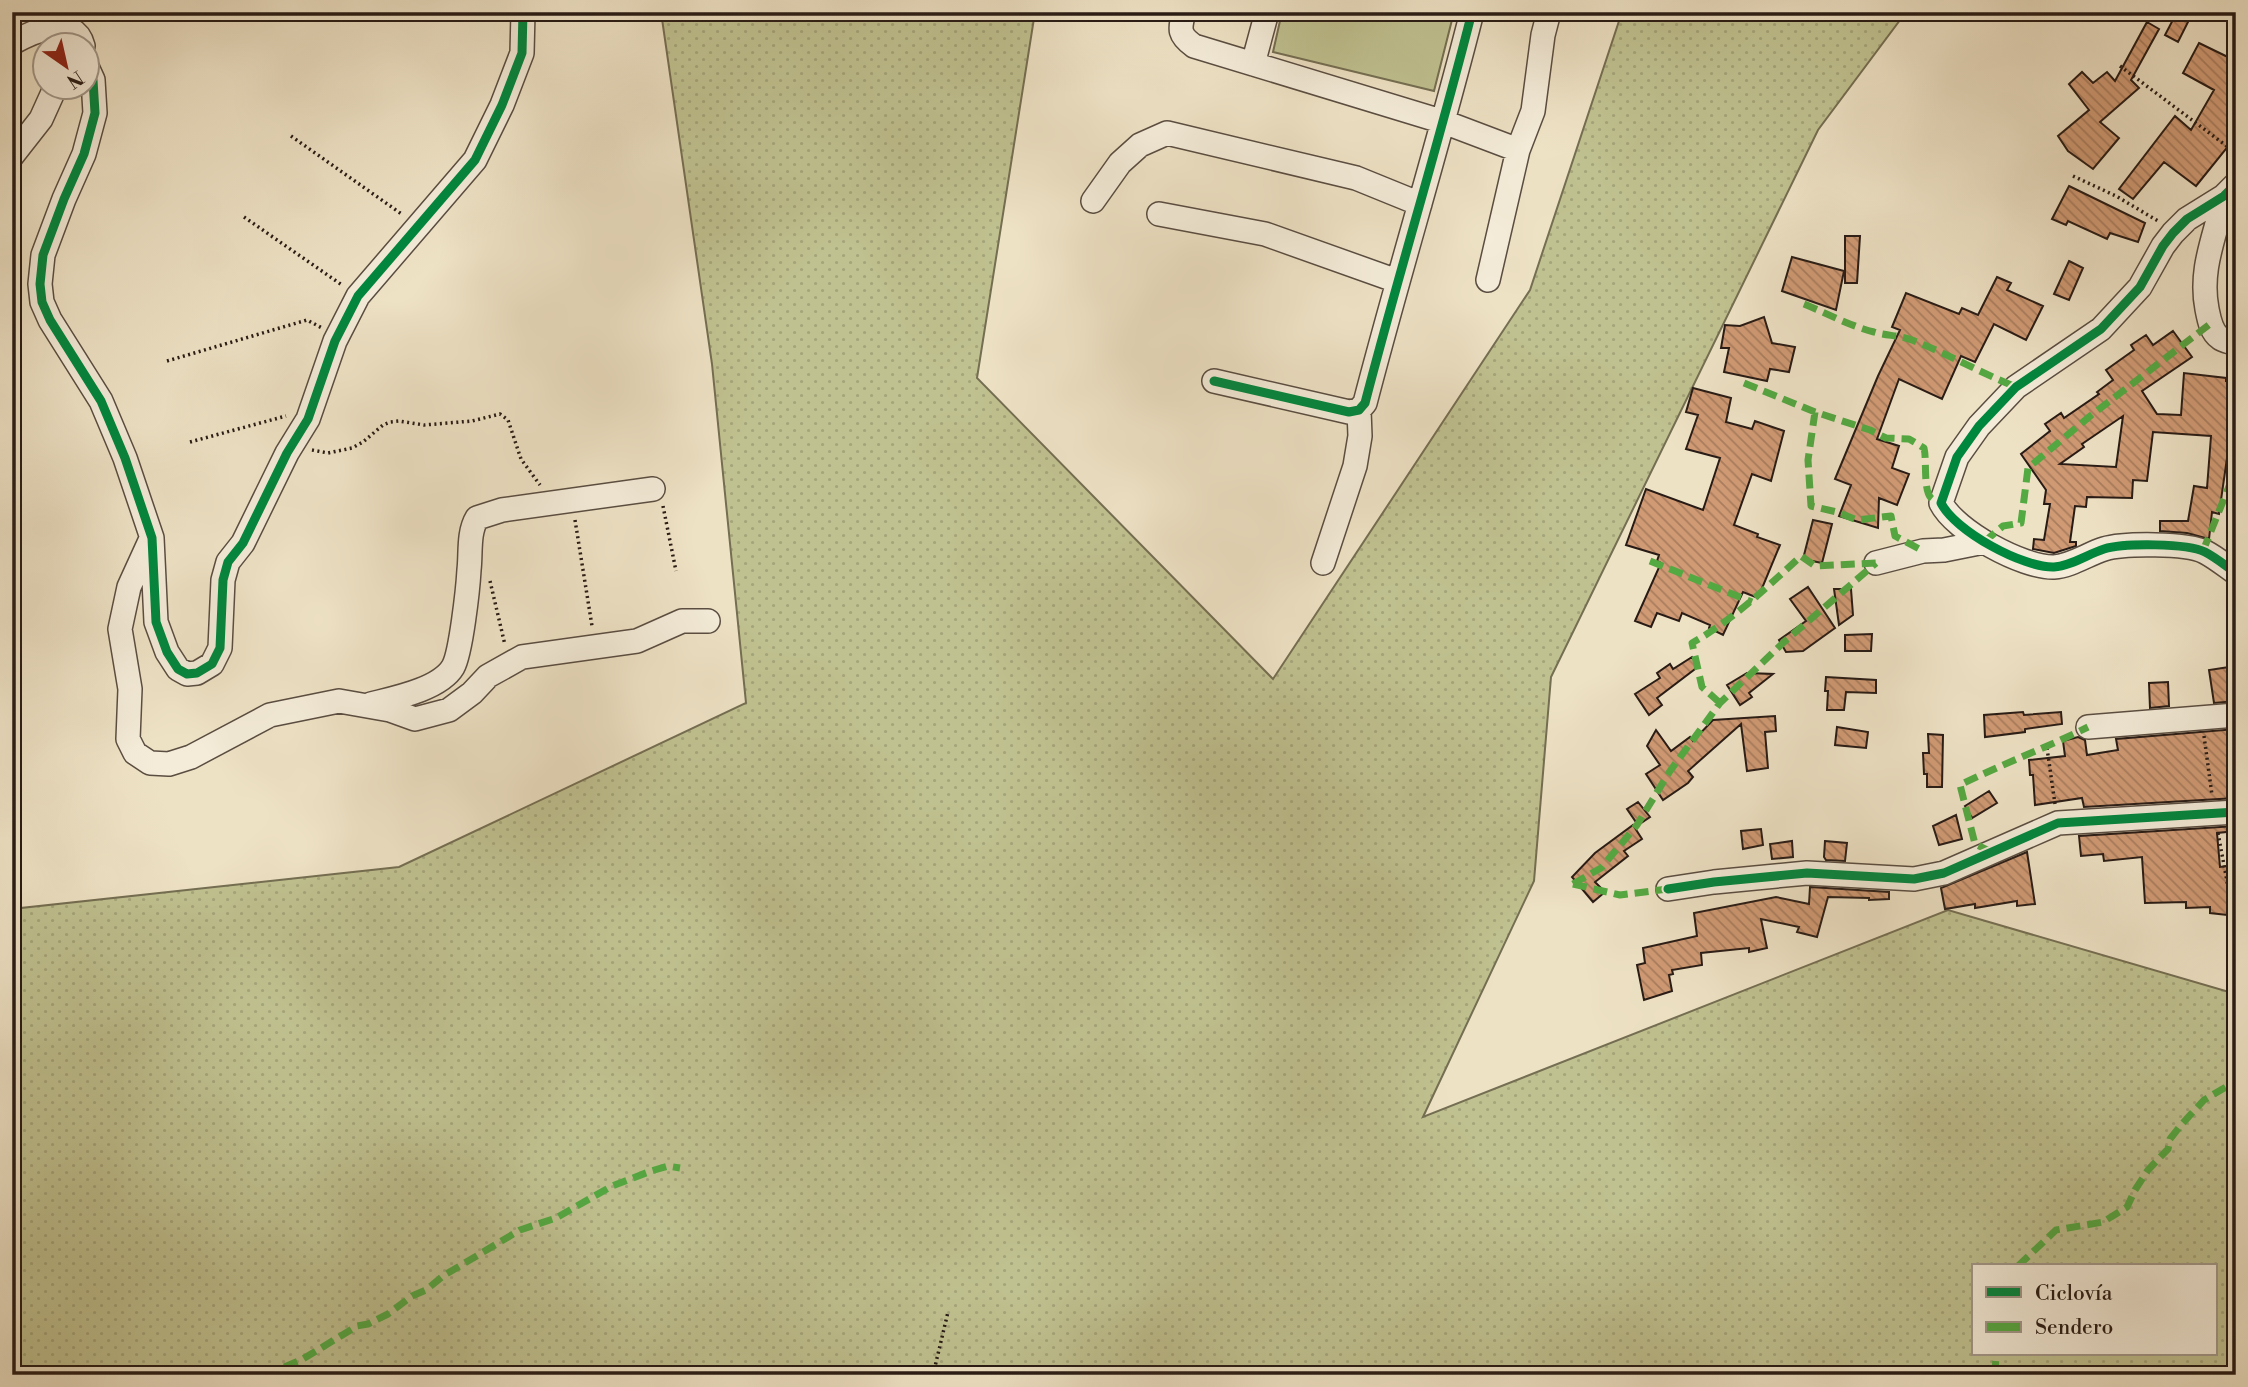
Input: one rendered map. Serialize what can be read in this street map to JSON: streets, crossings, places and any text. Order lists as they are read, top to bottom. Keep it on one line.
{"legend":["Ciclovía","Sendero"],"north":"bottom right"}
